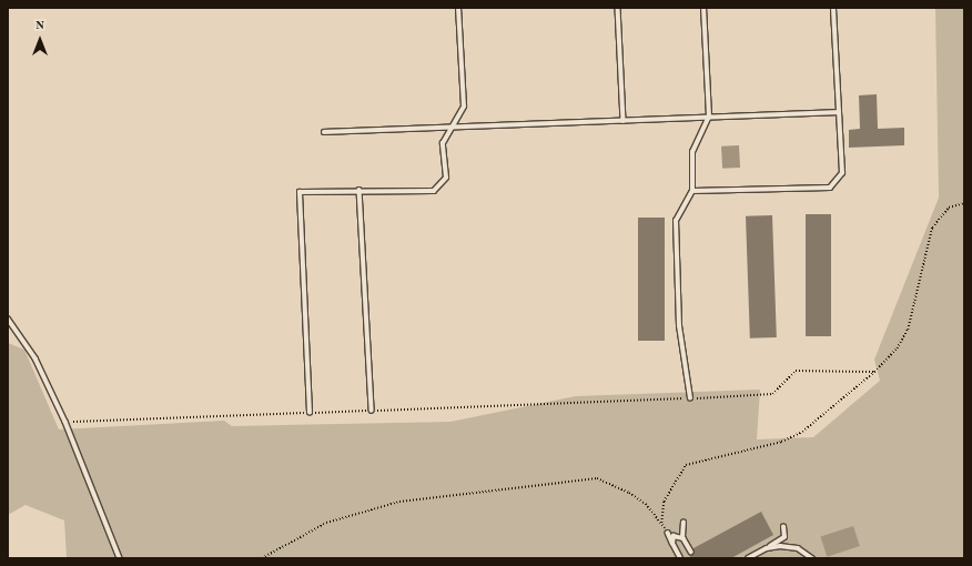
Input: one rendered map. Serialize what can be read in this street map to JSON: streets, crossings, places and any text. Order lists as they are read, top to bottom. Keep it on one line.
{"north":"top"}
